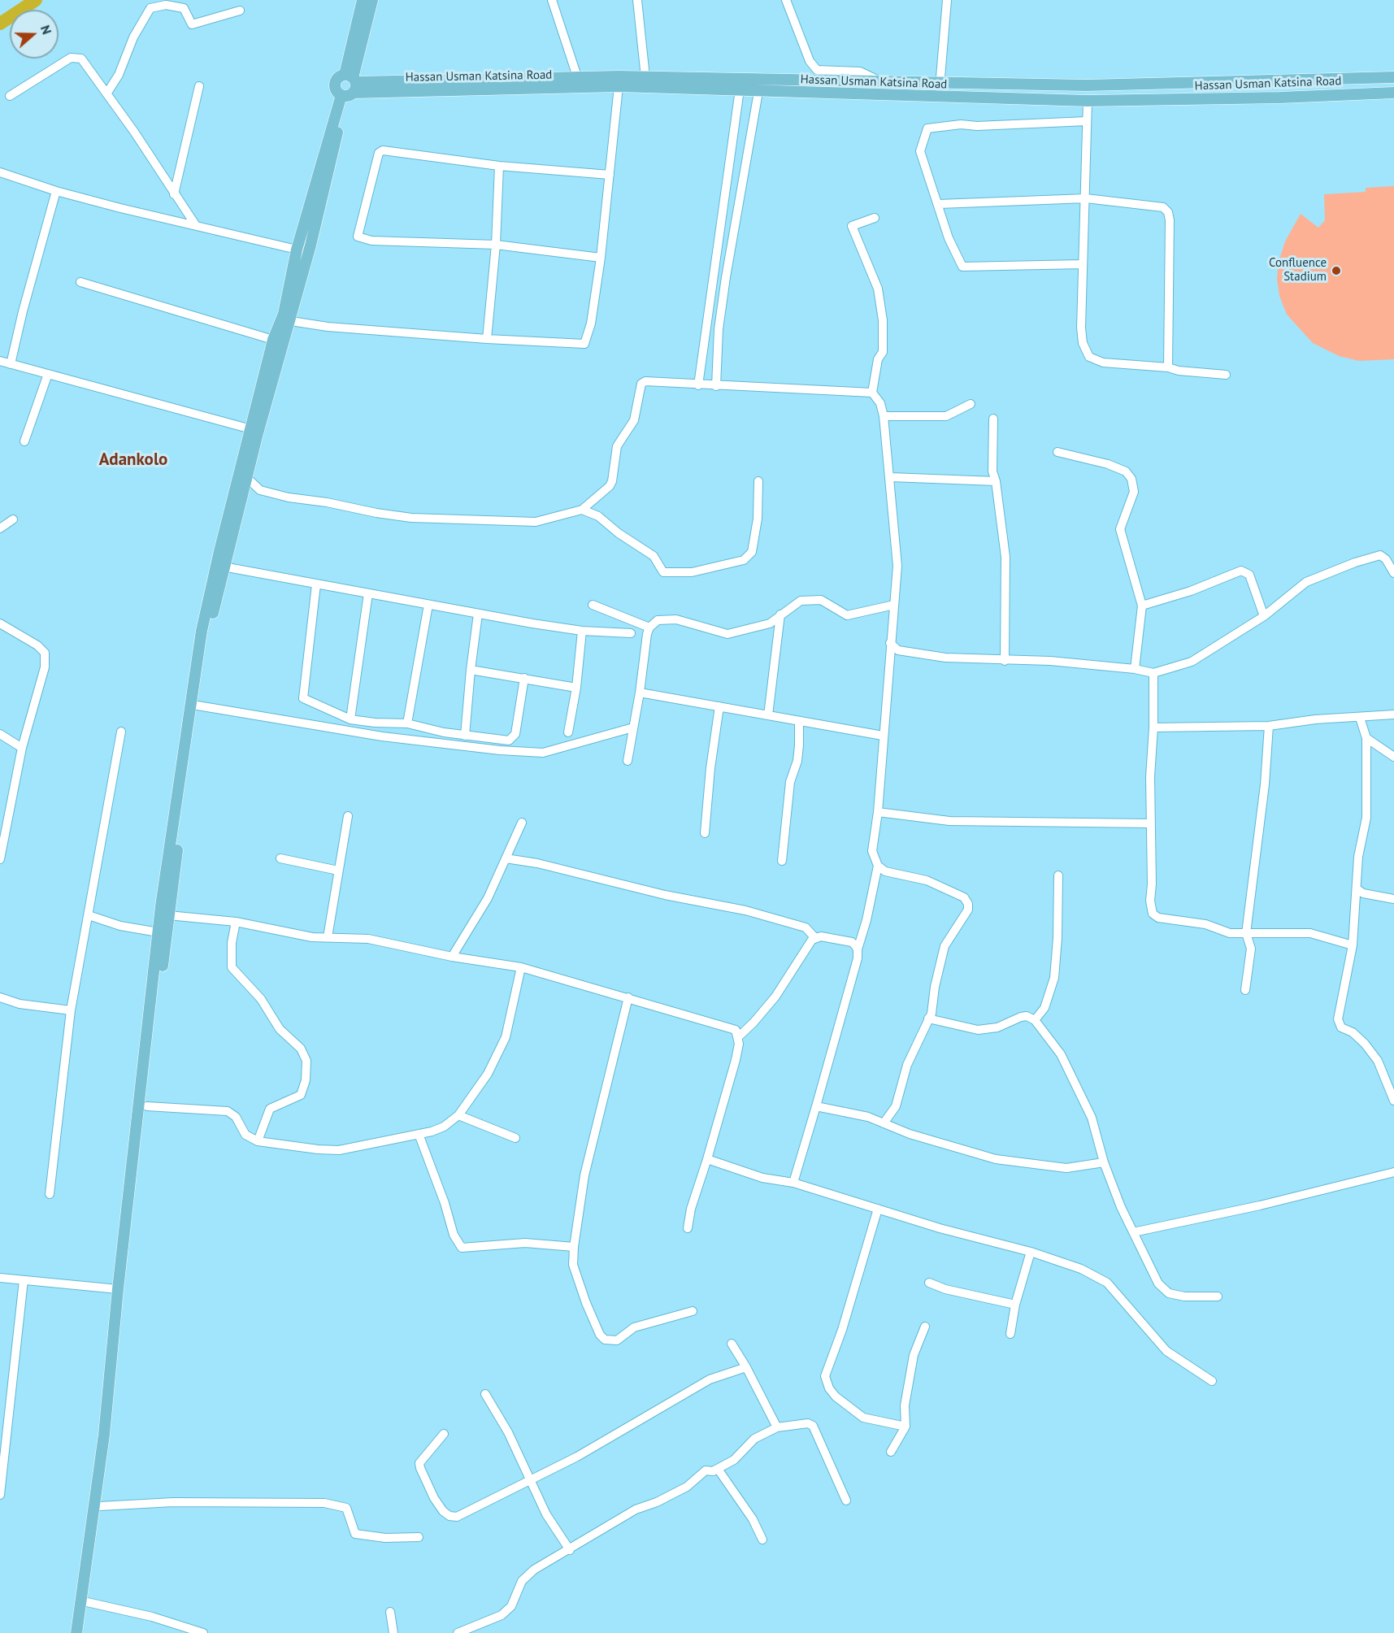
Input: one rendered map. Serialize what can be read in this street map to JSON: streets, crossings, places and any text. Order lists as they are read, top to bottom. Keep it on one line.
{"streets":{"main road":["Hassan Usman Katsina Road"]},"districts":["Adankolo"],"places":["Confluence Stadium"],"north":"right"}
